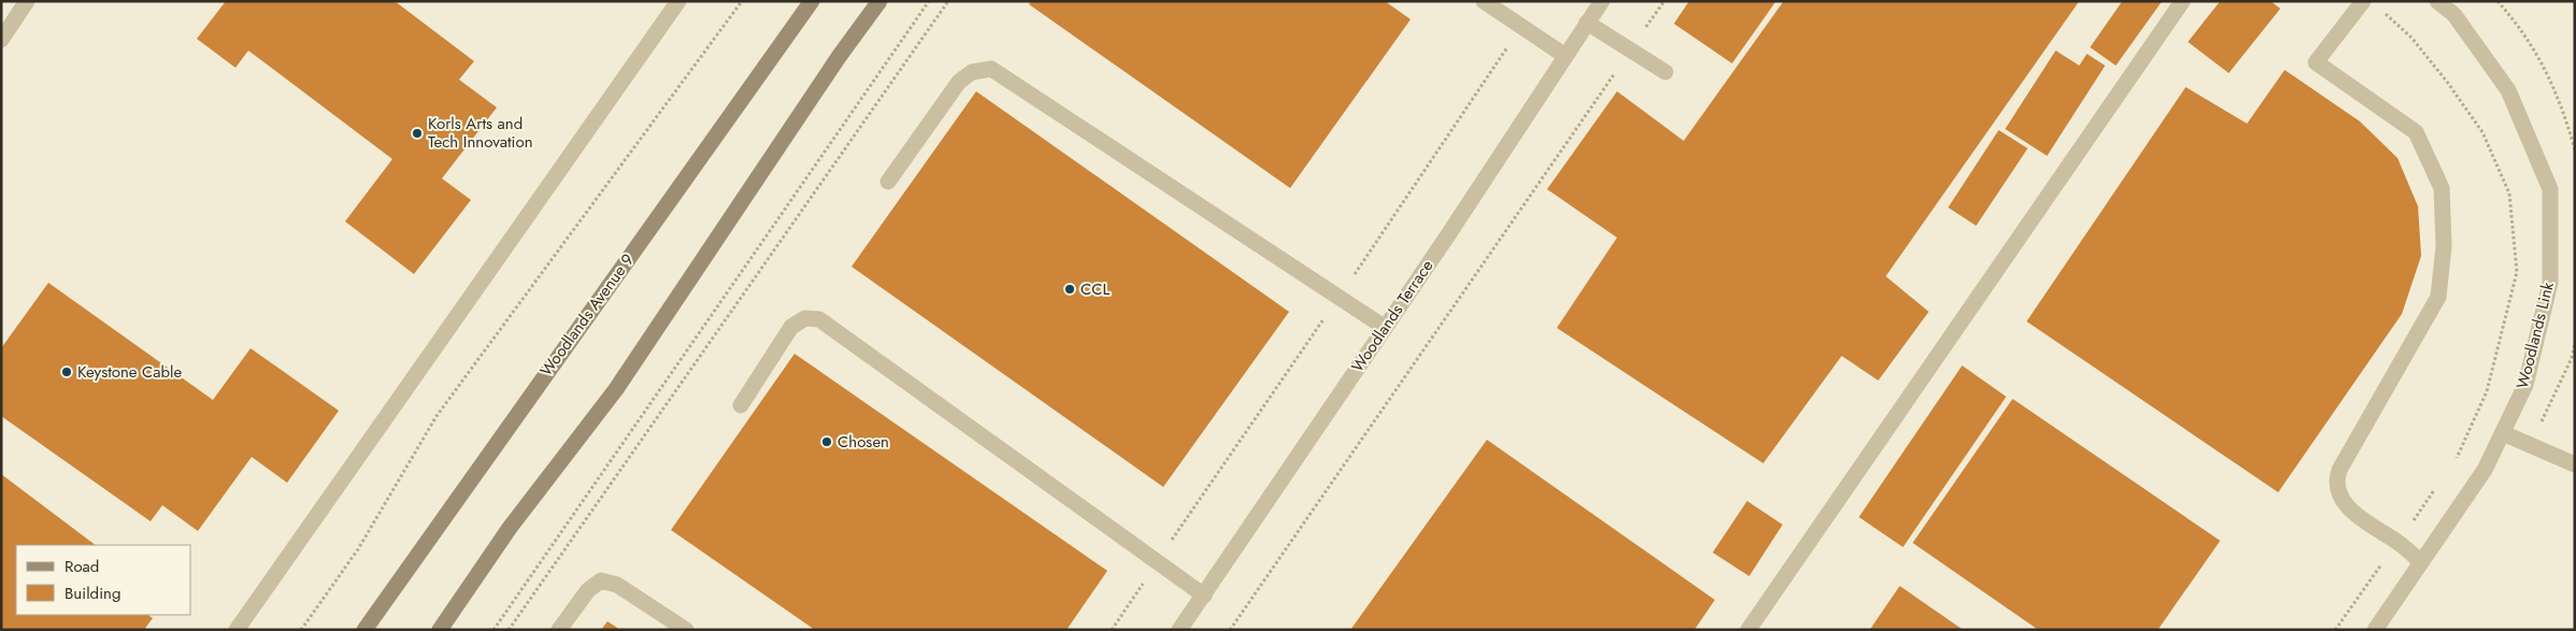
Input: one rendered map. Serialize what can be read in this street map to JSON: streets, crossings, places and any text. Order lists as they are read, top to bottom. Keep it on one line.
{"streets":{"main road":["Woodlands Avenue 9"],"street":["Woodlands Terrace","Woodlands Link"]},"places":["Korls Arts and Tech Innovation","CCL","Keystone Cable","Chosen"],"legend":["Road","Building"]}
